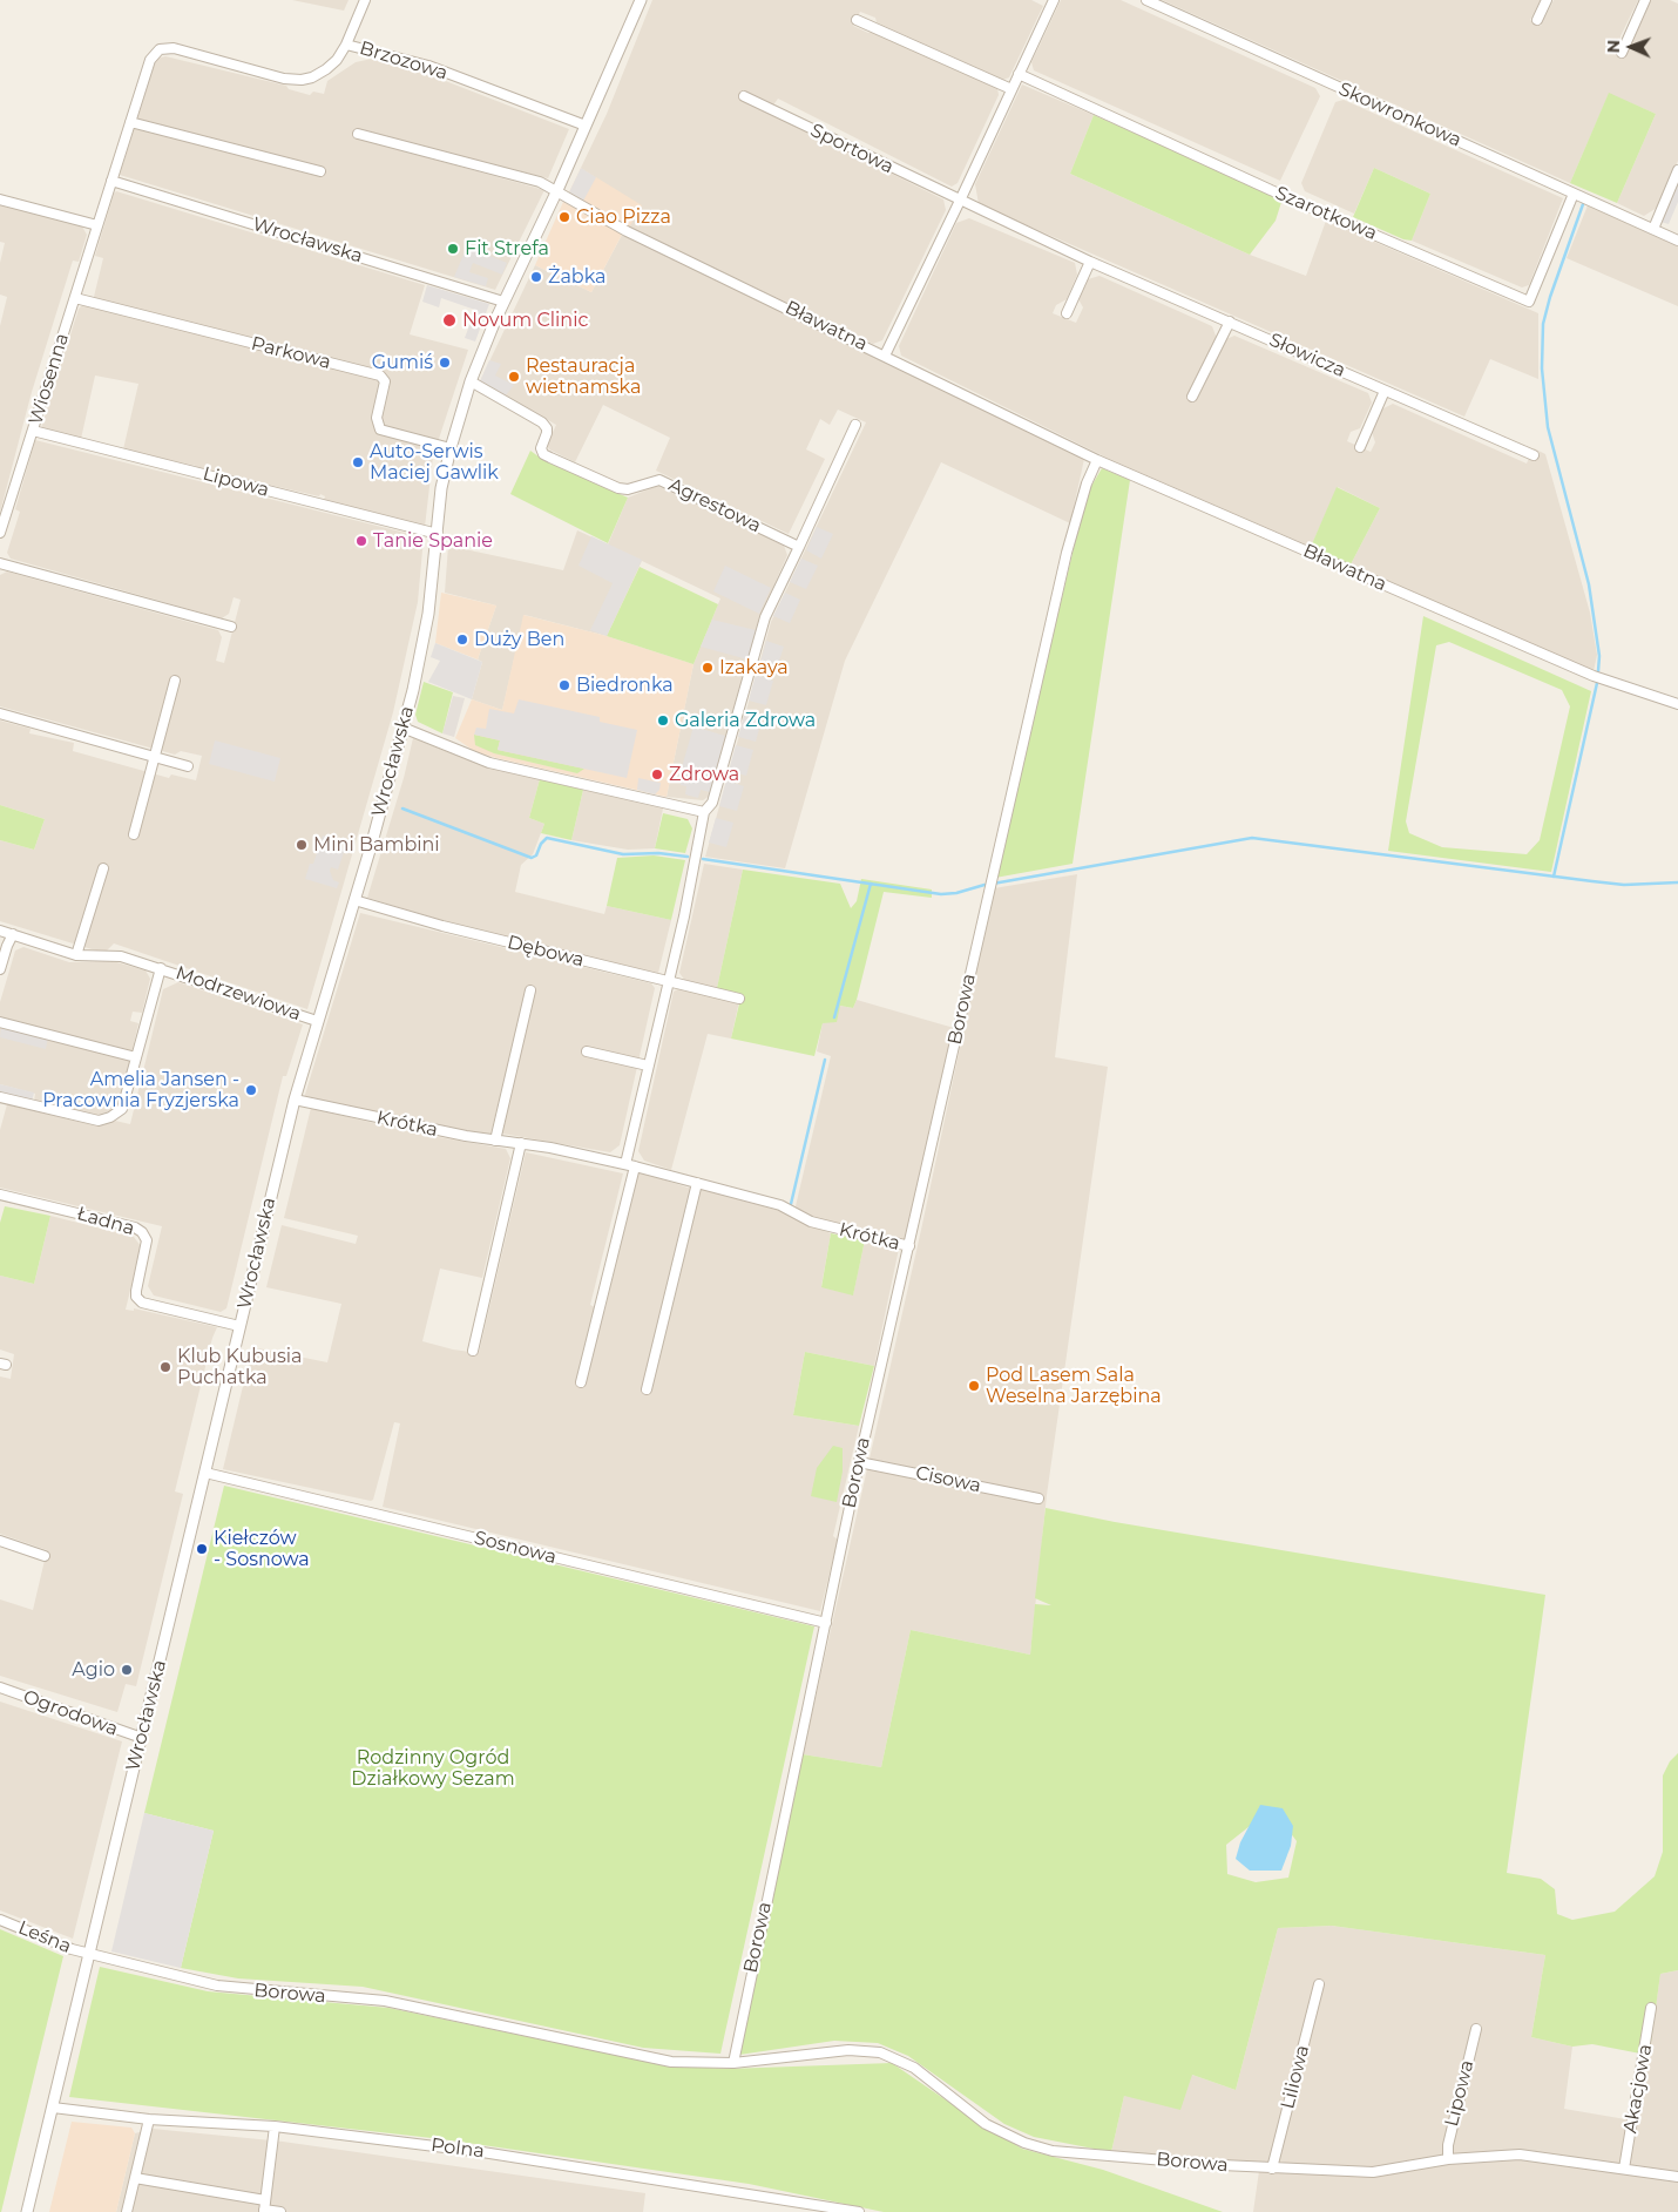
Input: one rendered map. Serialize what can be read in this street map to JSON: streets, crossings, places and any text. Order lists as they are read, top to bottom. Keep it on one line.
{"streets":{"street":["Brzozowa","Skowronkowa","Sportowa","Szarotkowa","Wrocławska","Bławatna","Parkowa","Słowicza","Wiosenna","Lipowa","Agrestowa","Dębowa","Modrzewiowa","Borowa","Krótka","Ładna","Cisowa","Sosnowa","Ogrodowa","Leśna","Liliowa","Akacjowa","Polna"]},"crossings":[["Brzozowa","Wrocławska"],["Brzozowa","Wiosenna"],["Skowronkowa","Szarotkowa"],["Sportowa","Słowicza"],["Wrocławska","Bławatna"],["Wrocławska","Parkowa"],["Wrocławska","Wiosenna"],["Wrocławska","Lipowa"],["Wrocławska","Agrestowa"],["Wrocławska","Dębowa"],["Wrocławska","Modrzewiowa"],["Wrocławska","Borowa"],["Wrocławska","Krótka"],["Wrocławska","Ładna"],["Wrocławska","Sosnowa"],["Wrocławska","Ogrodowa"],["Wrocławska","Leśna"],["Wrocławska","Polna"],["Bławatna","Borowa"],["Parkowa","Wiosenna"],["Wiosenna","Lipowa"],["Lipowa","Borowa"],["Borowa","Krótka"],["Borowa","Cisowa"],["Borowa","Sosnowa"],["Borowa","Leśna"],["Borowa","Liliowa"],["Borowa","Akacjowa"]],"parks":["Rodzinny Ogród Działkowy Sezam"],"places":["Ciao Pizza","Fit Strefa","Żabka","Novum Clinic","Gumiś","Restauracja wietnamska","Auto-Serwis Maciej Gawlik","Tanie Spanie","Duży Ben","Izakaya","Biedronka","Galeria Zdrowa","Zdrowa","Mini Bambini","Amelia Jansen - Pracownia Fryzjerska","Klub Kubusia Puchatka","Pod Lasem Sala Weselna Jarzębina","Kiełczów - Sosnowa","Agio"],"north":"left"}
